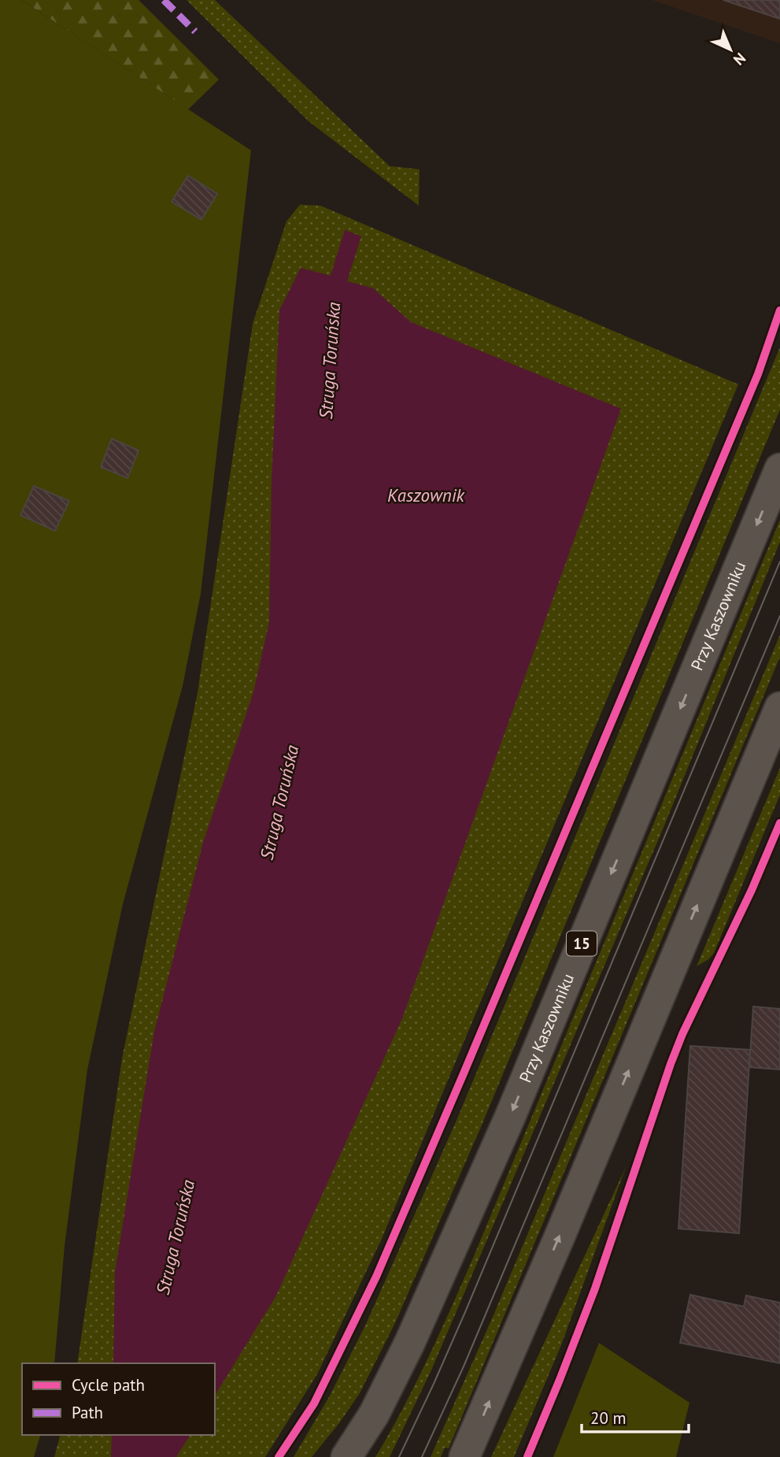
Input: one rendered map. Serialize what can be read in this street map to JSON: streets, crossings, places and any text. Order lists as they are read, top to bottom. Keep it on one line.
{"streets":{"main road":["Przy Kaszowniku","15"]},"water":["Struga Toruńska","Kaszownik"],"legend":["Cycle path","Path"],"scale_bar":"20 m","north":"bottom right"}
